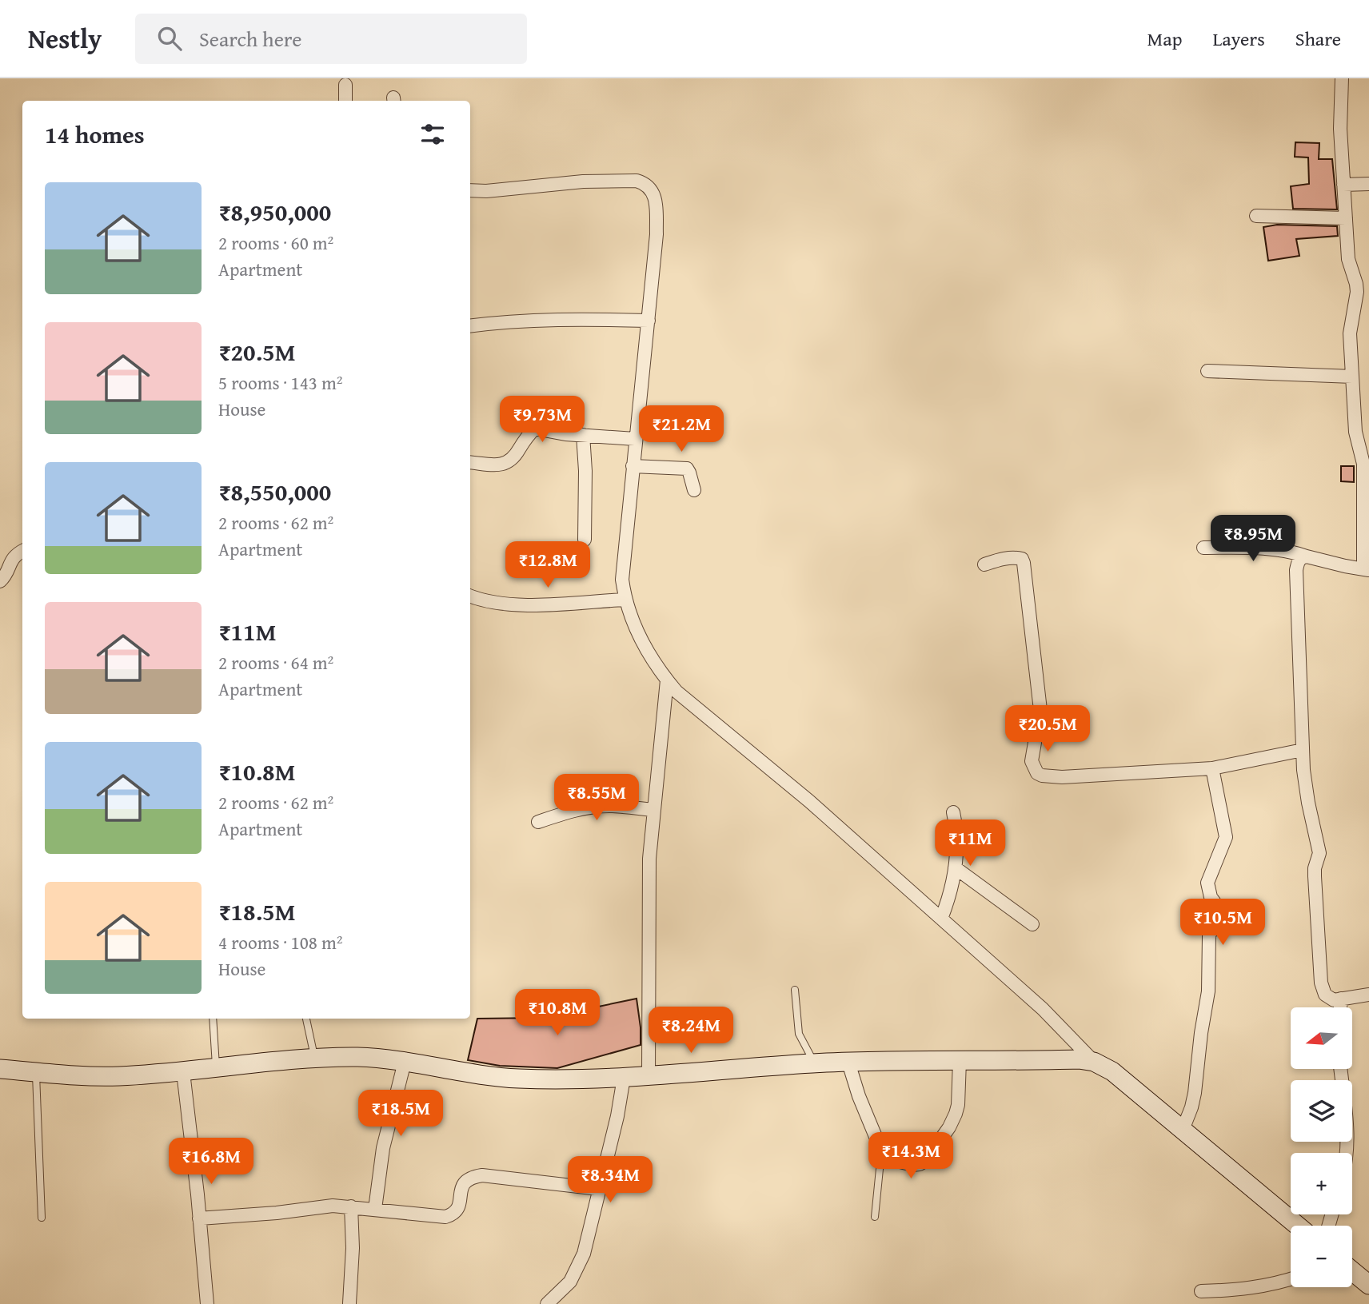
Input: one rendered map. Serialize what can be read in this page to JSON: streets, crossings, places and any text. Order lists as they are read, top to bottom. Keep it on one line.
{"north":"left","page":{"header":"Nestly","search":"Search here","nav":["Map","Layers","Share"],"heading":"14 homes","list":[{"name":"₹8,950,000","note":"2 rooms · 60 m² · Apartment"},{"name":"₹20.5M","note":"5 rooms · 143 m² · House"},{"name":"₹8,550,000","note":"2 rooms · 62 m² · Apartment"},{"name":"₹11M","note":"2 rooms · 64 m² · Apartment"},{"name":"₹10.8M","note":"2 rooms · 62 m² · Apartment"},{"name":"₹18.5M","note":"4 rooms · 108 m² · House"}],"price":["₹9.73M","₹21.2M","₹8.95M","₹12.8M","₹20.5M","₹8.55M","₹11M","₹10.5M","₹10.8M","₹8.24M","₹18.5M","₹14.3M","₹16.8M","₹8.34M"],"map_buttons":["+","−"]}}
